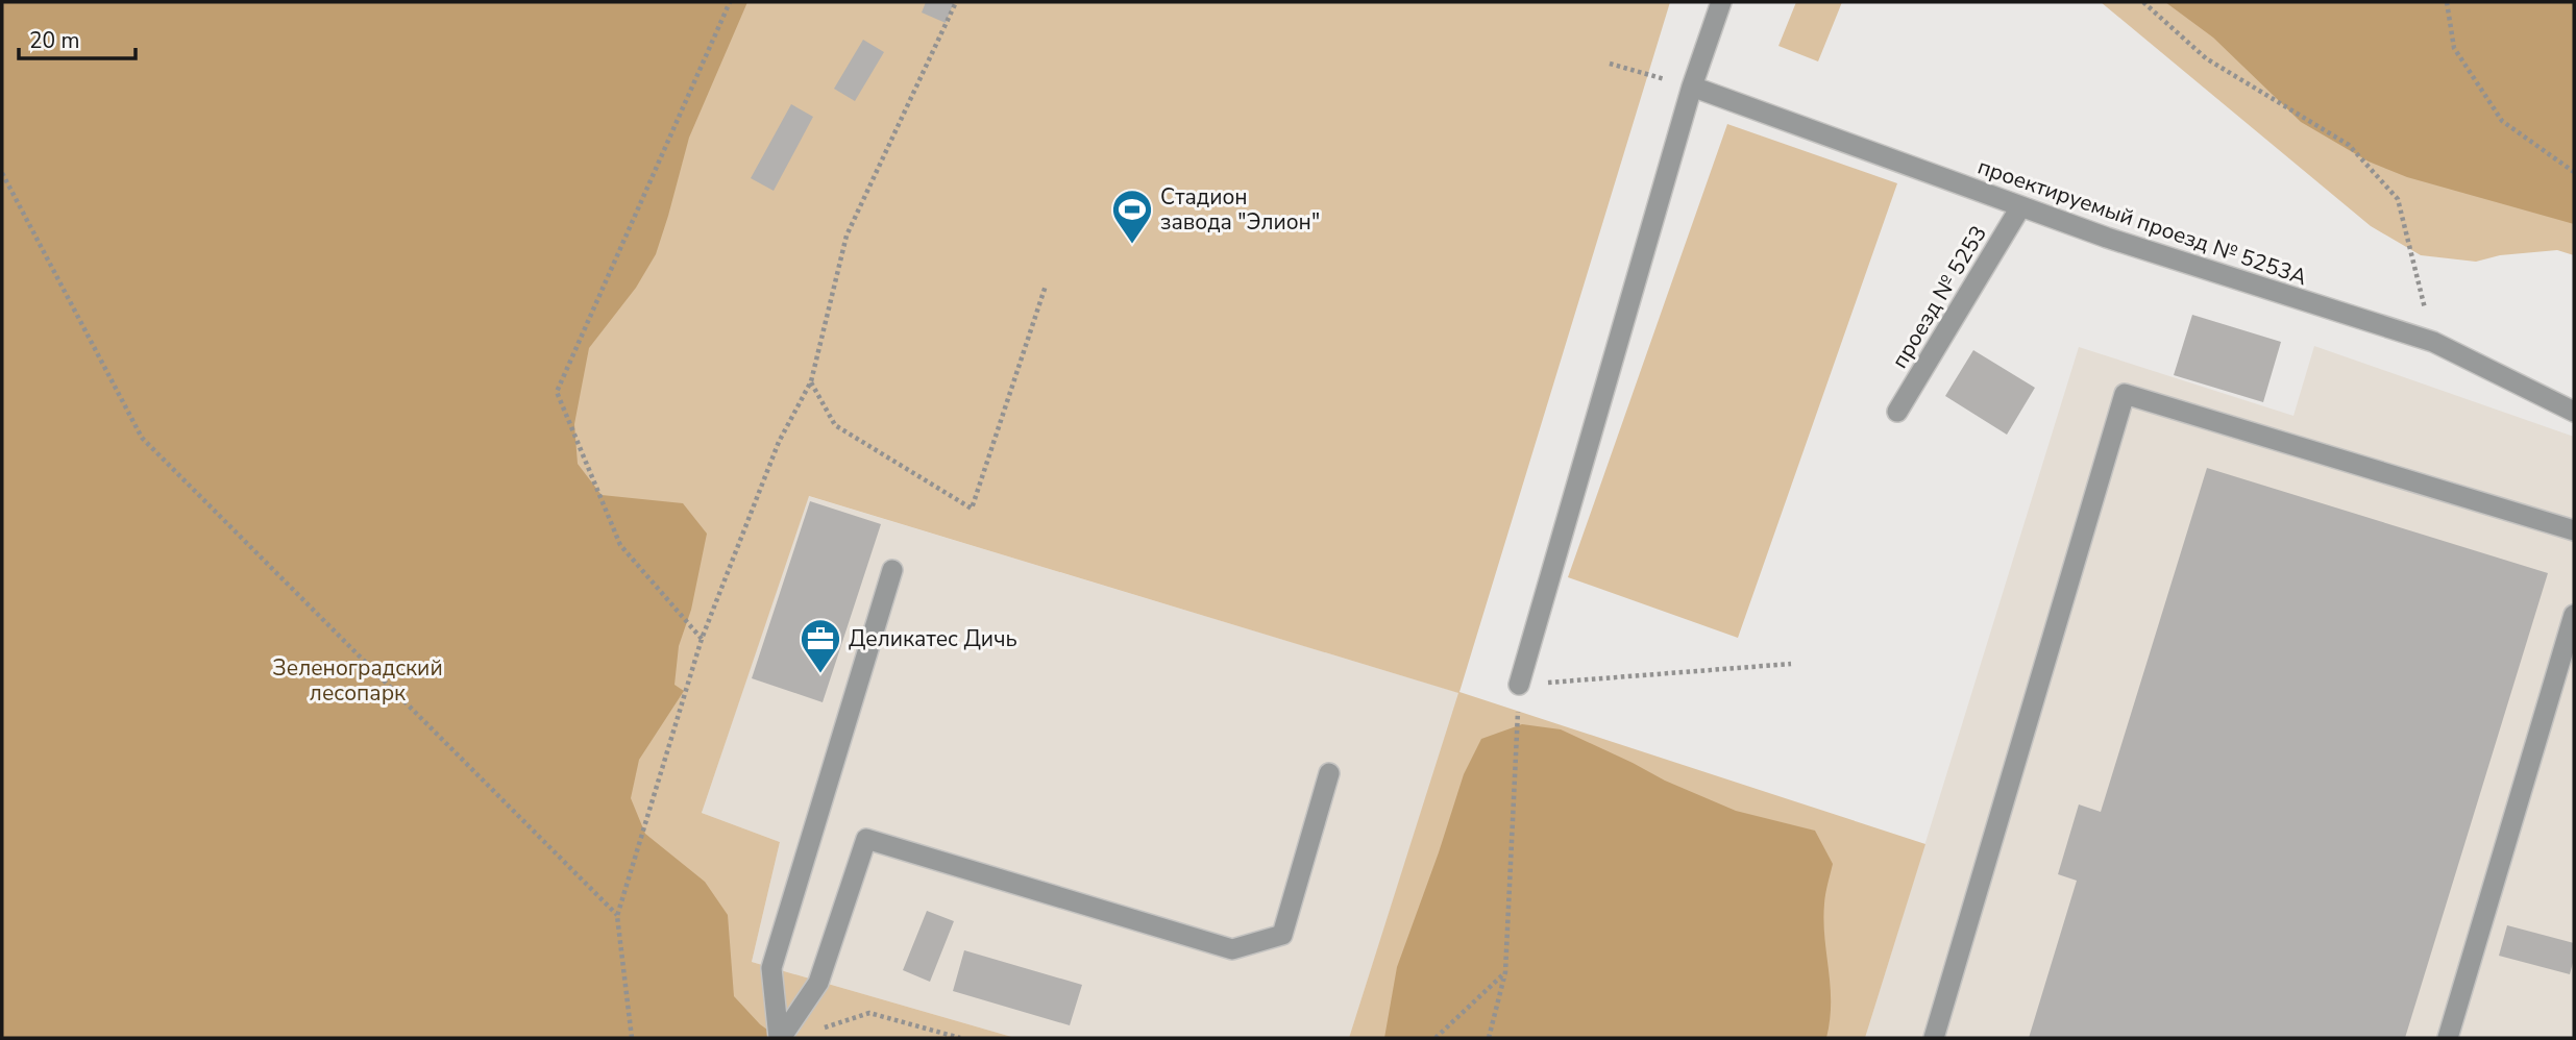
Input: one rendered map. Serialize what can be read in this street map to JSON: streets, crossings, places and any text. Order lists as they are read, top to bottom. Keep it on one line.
{"streets":{"lane":["проектируемый проезд № 5253А","проезд № 5253"]},"crossings":[["проектируемый проезд № 5253А","проезд № 5253"]],"parks":["Зеленоградский лесопарк"],"places":{"sports":["Стадион завода \"Элион\""],"office":["Деликатес Дичь"]},"scale_bar":"20 m"}
